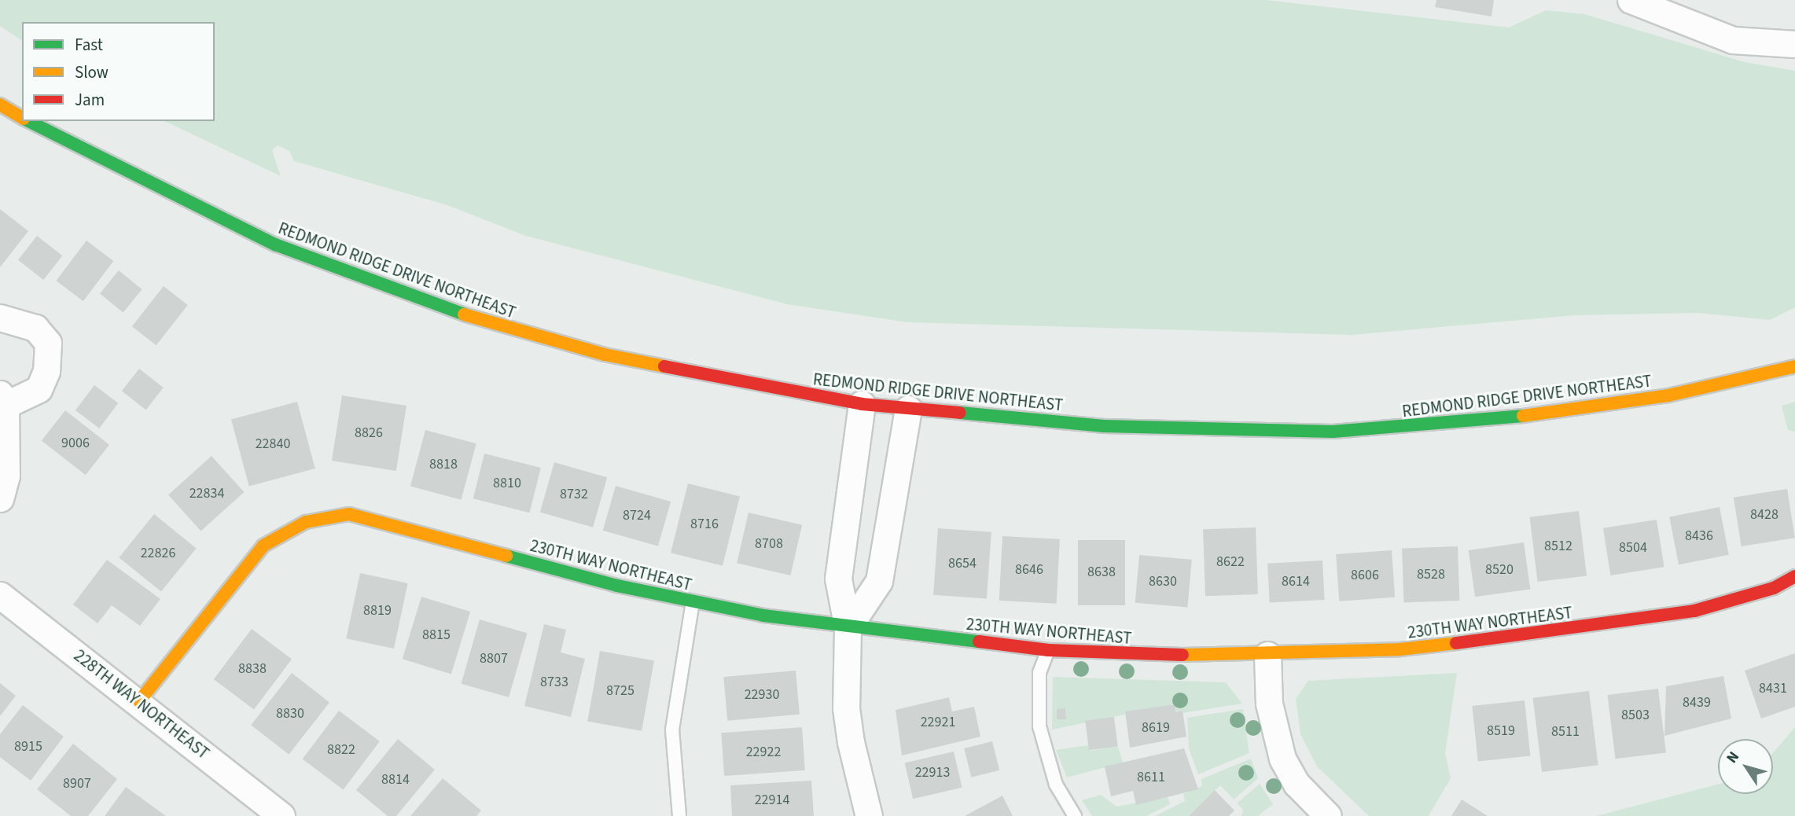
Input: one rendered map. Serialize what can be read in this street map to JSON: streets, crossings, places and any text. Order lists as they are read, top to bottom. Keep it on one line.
{"streets":{"street":["REDMOND RIDGE DRIVE NORTHEAST","230TH WAY NORTHEAST","228TH WAY NORTHEAST"]},"crossings":[["230TH WAY NORTHEAST","228TH WAY NORTHEAST"]],"house_numbers":["8826","9006","22840","8818","8810","22834","8732","8428","8724","8716","8436","8708","8512","8504","22826","8622","8654","8646","8520","8638","8528","8606","8630","8614","8819","8815","8807","8838","8733","8431","8725","22930","8439","8830","8503","22921","8619","8519","8511","8915","8822","22922","22913","8611","8814","8907","22914"],"legend":["Fast","Slow","Jam"],"north":"top left"}
